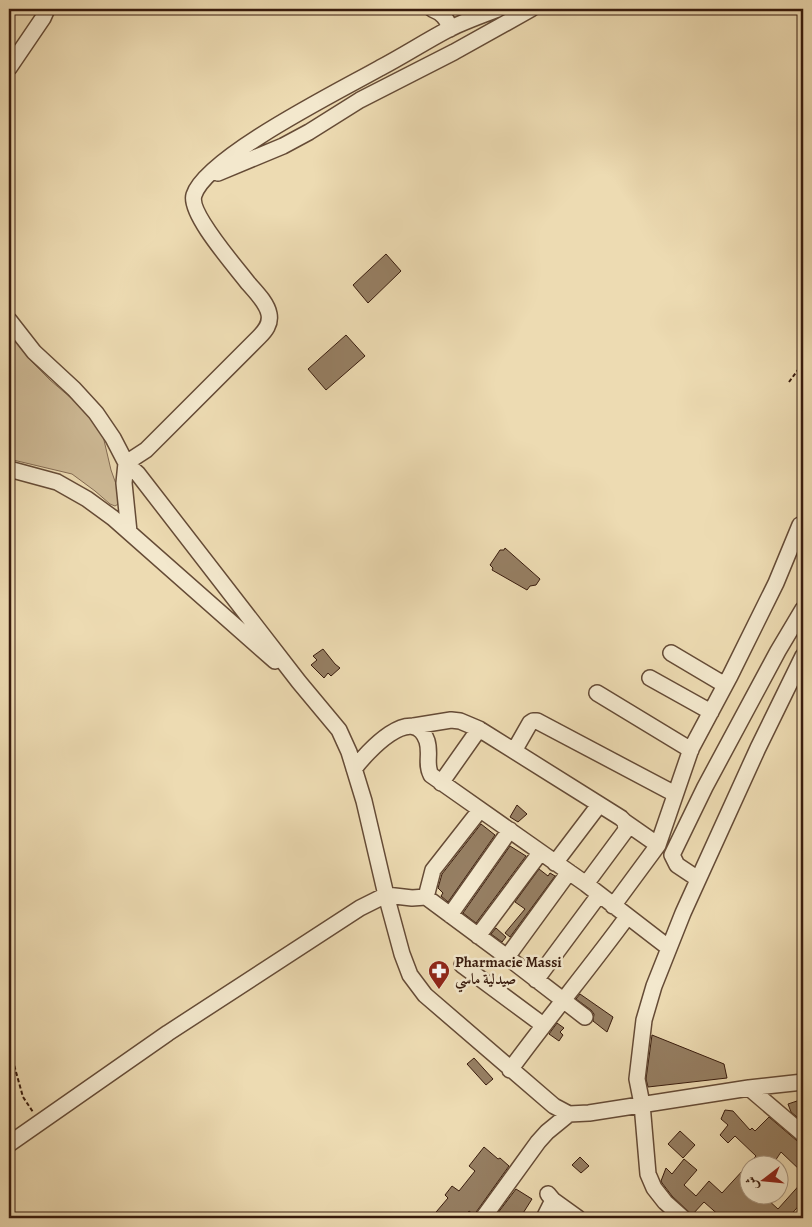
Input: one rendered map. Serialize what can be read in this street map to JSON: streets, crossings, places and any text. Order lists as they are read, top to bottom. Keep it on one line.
{"places":{"pharmacy":["Pharmacie Massi صيدلية ماسي"]},"north":"left"}
